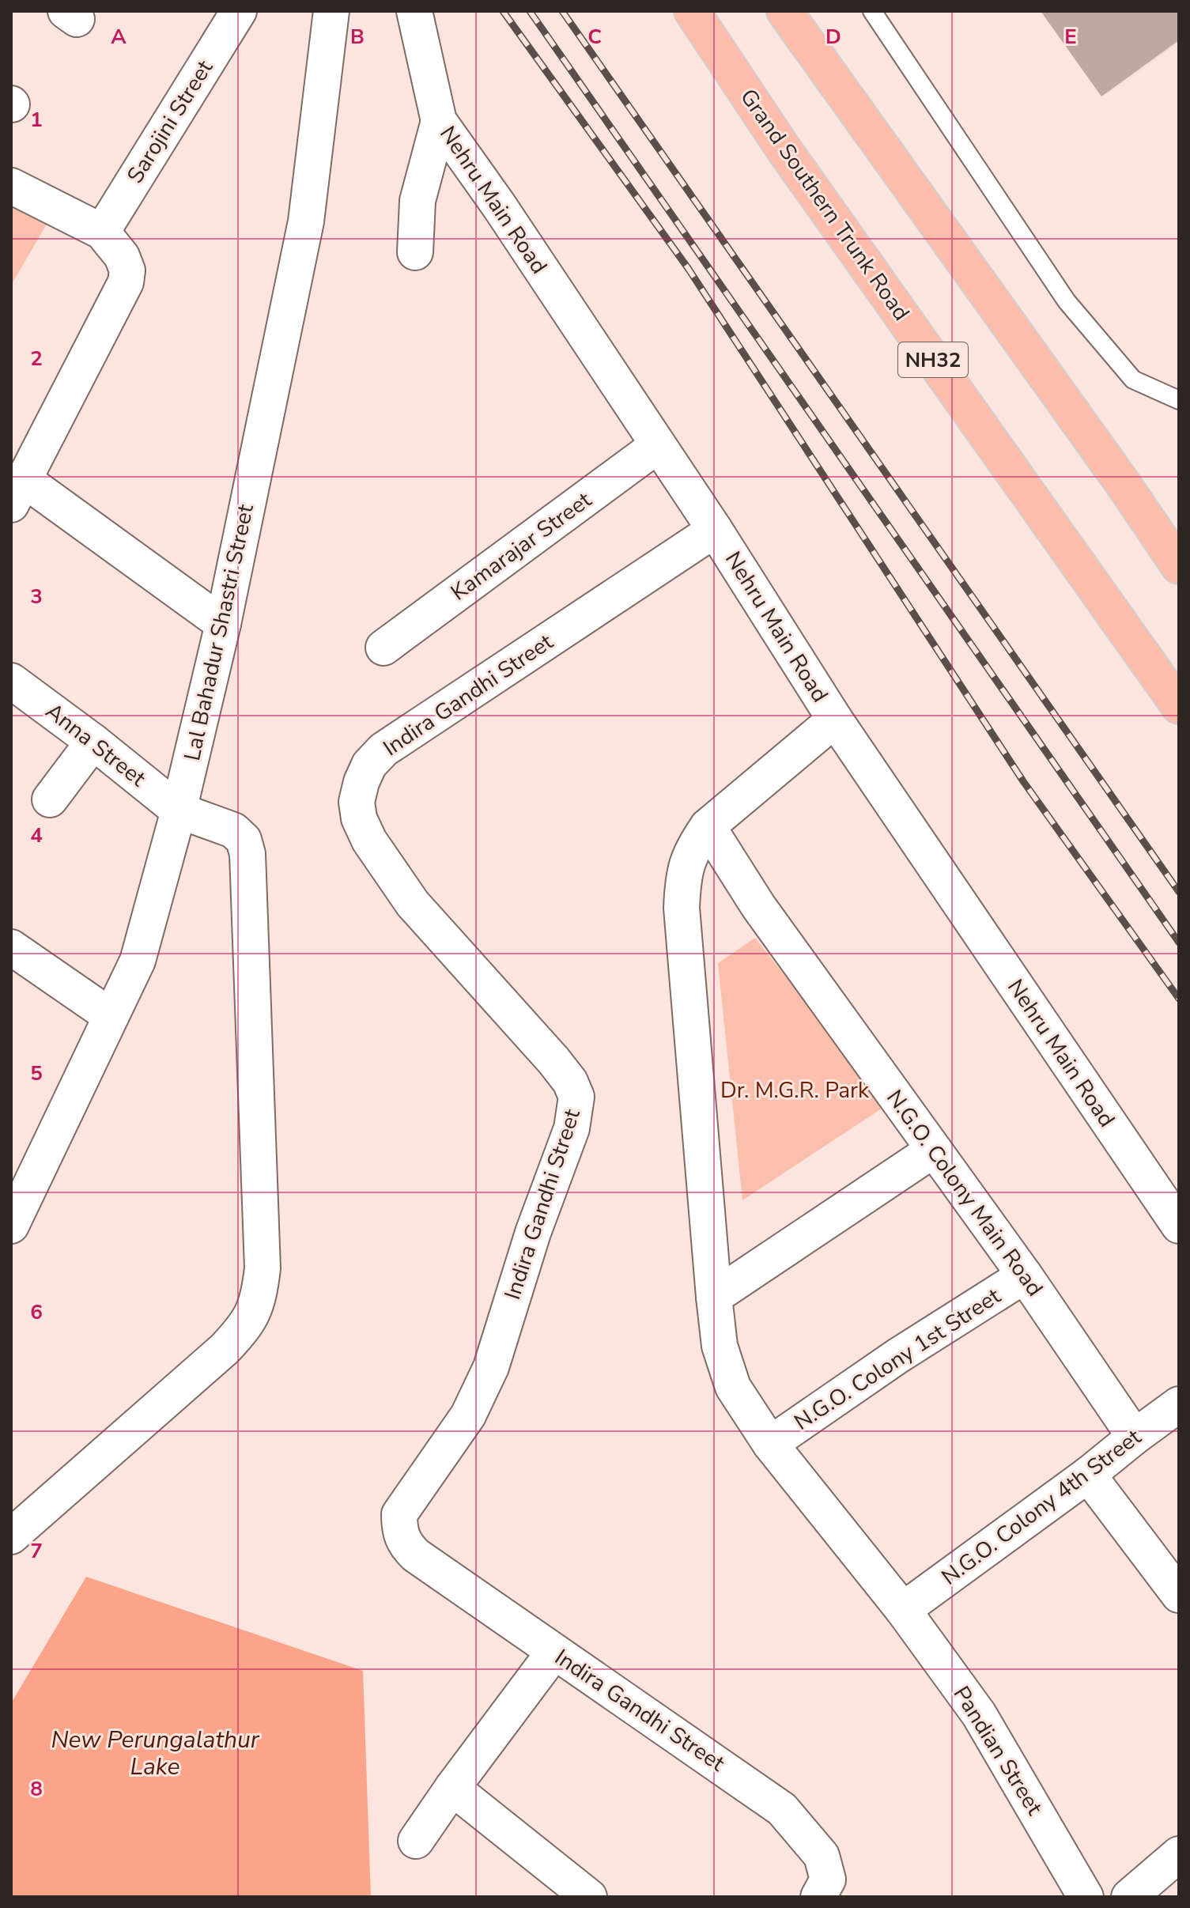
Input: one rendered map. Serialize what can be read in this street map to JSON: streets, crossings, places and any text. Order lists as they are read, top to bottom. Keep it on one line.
{"streets":{"highway":["Grand Southern Trunk Road","NH32"],"street":["Sarojini Street","Nehru Main Road","Kamarajar Street","Lal Bahadur Shastri Street","Indira Gandhi Street","Anna Street","N.G.O. Colony Main Road","N.G.O. Colony 1st Street","N.G.O. Colony 4th Street","Pandian Street"]},"crossings":[["Nehru Main Road","Kamarajar Street"],["Nehru Main Road","Indira Gandhi Street"],["Nehru Main Road","Pandian Street"],["Lal Bahadur Shastri Street","Anna Street"],["N.G.O. Colony Main Road","N.G.O. Colony 1st Street"],["N.G.O. Colony Main Road","N.G.O. Colony 4th Street"],["N.G.O. Colony Main Road","Pandian Street"],["N.G.O. Colony 1st Street","Pandian Street"],["N.G.O. Colony 4th Street","Pandian Street"]],"water":["New Perungalathur Lake"],"parks":["Dr. M.G.R. Park"],"grid":{"columns":["A","B","C","D","E"],"rows":["1","2","3","4","5","6","7","8"]}}
